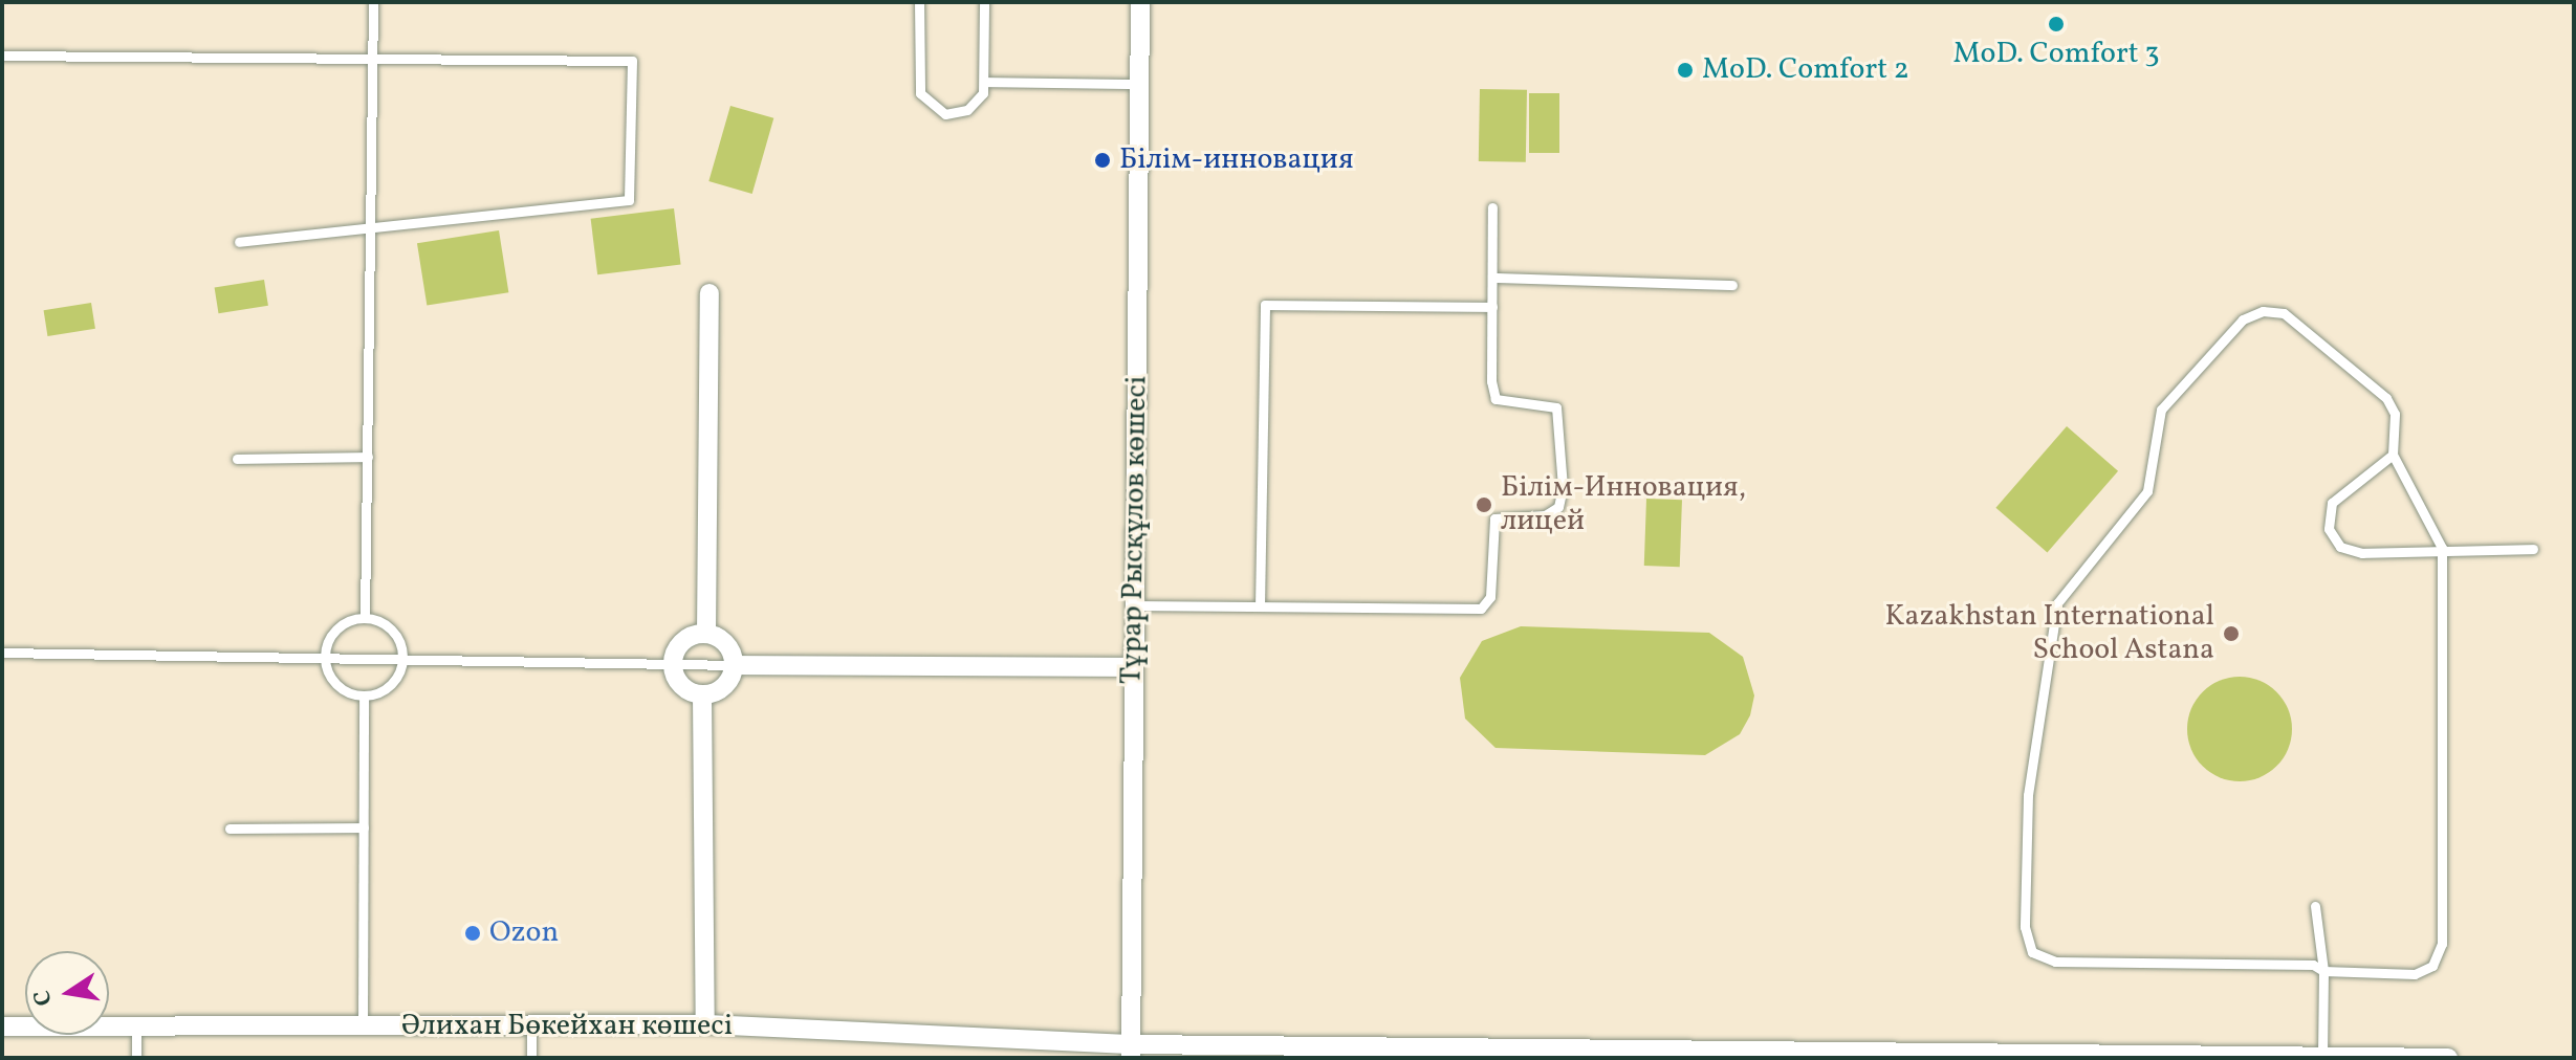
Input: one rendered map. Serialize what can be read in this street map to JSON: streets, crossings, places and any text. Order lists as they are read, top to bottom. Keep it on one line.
{"streets":{"street":["Тұрар Рысқұлов көшесі","Әлихан Бөкейхан көшесі"]},"crossings":[["Тұрар Рысқұлов көшесі","Әлихан Бөкейхан көшесі"]],"places":["МoD. Comfort 3","МoD. Comfort 2","Білім-инновация","Білім-Инновация, лицей","Kazakhstan International School Astana","Ozon"],"north":"left"}
